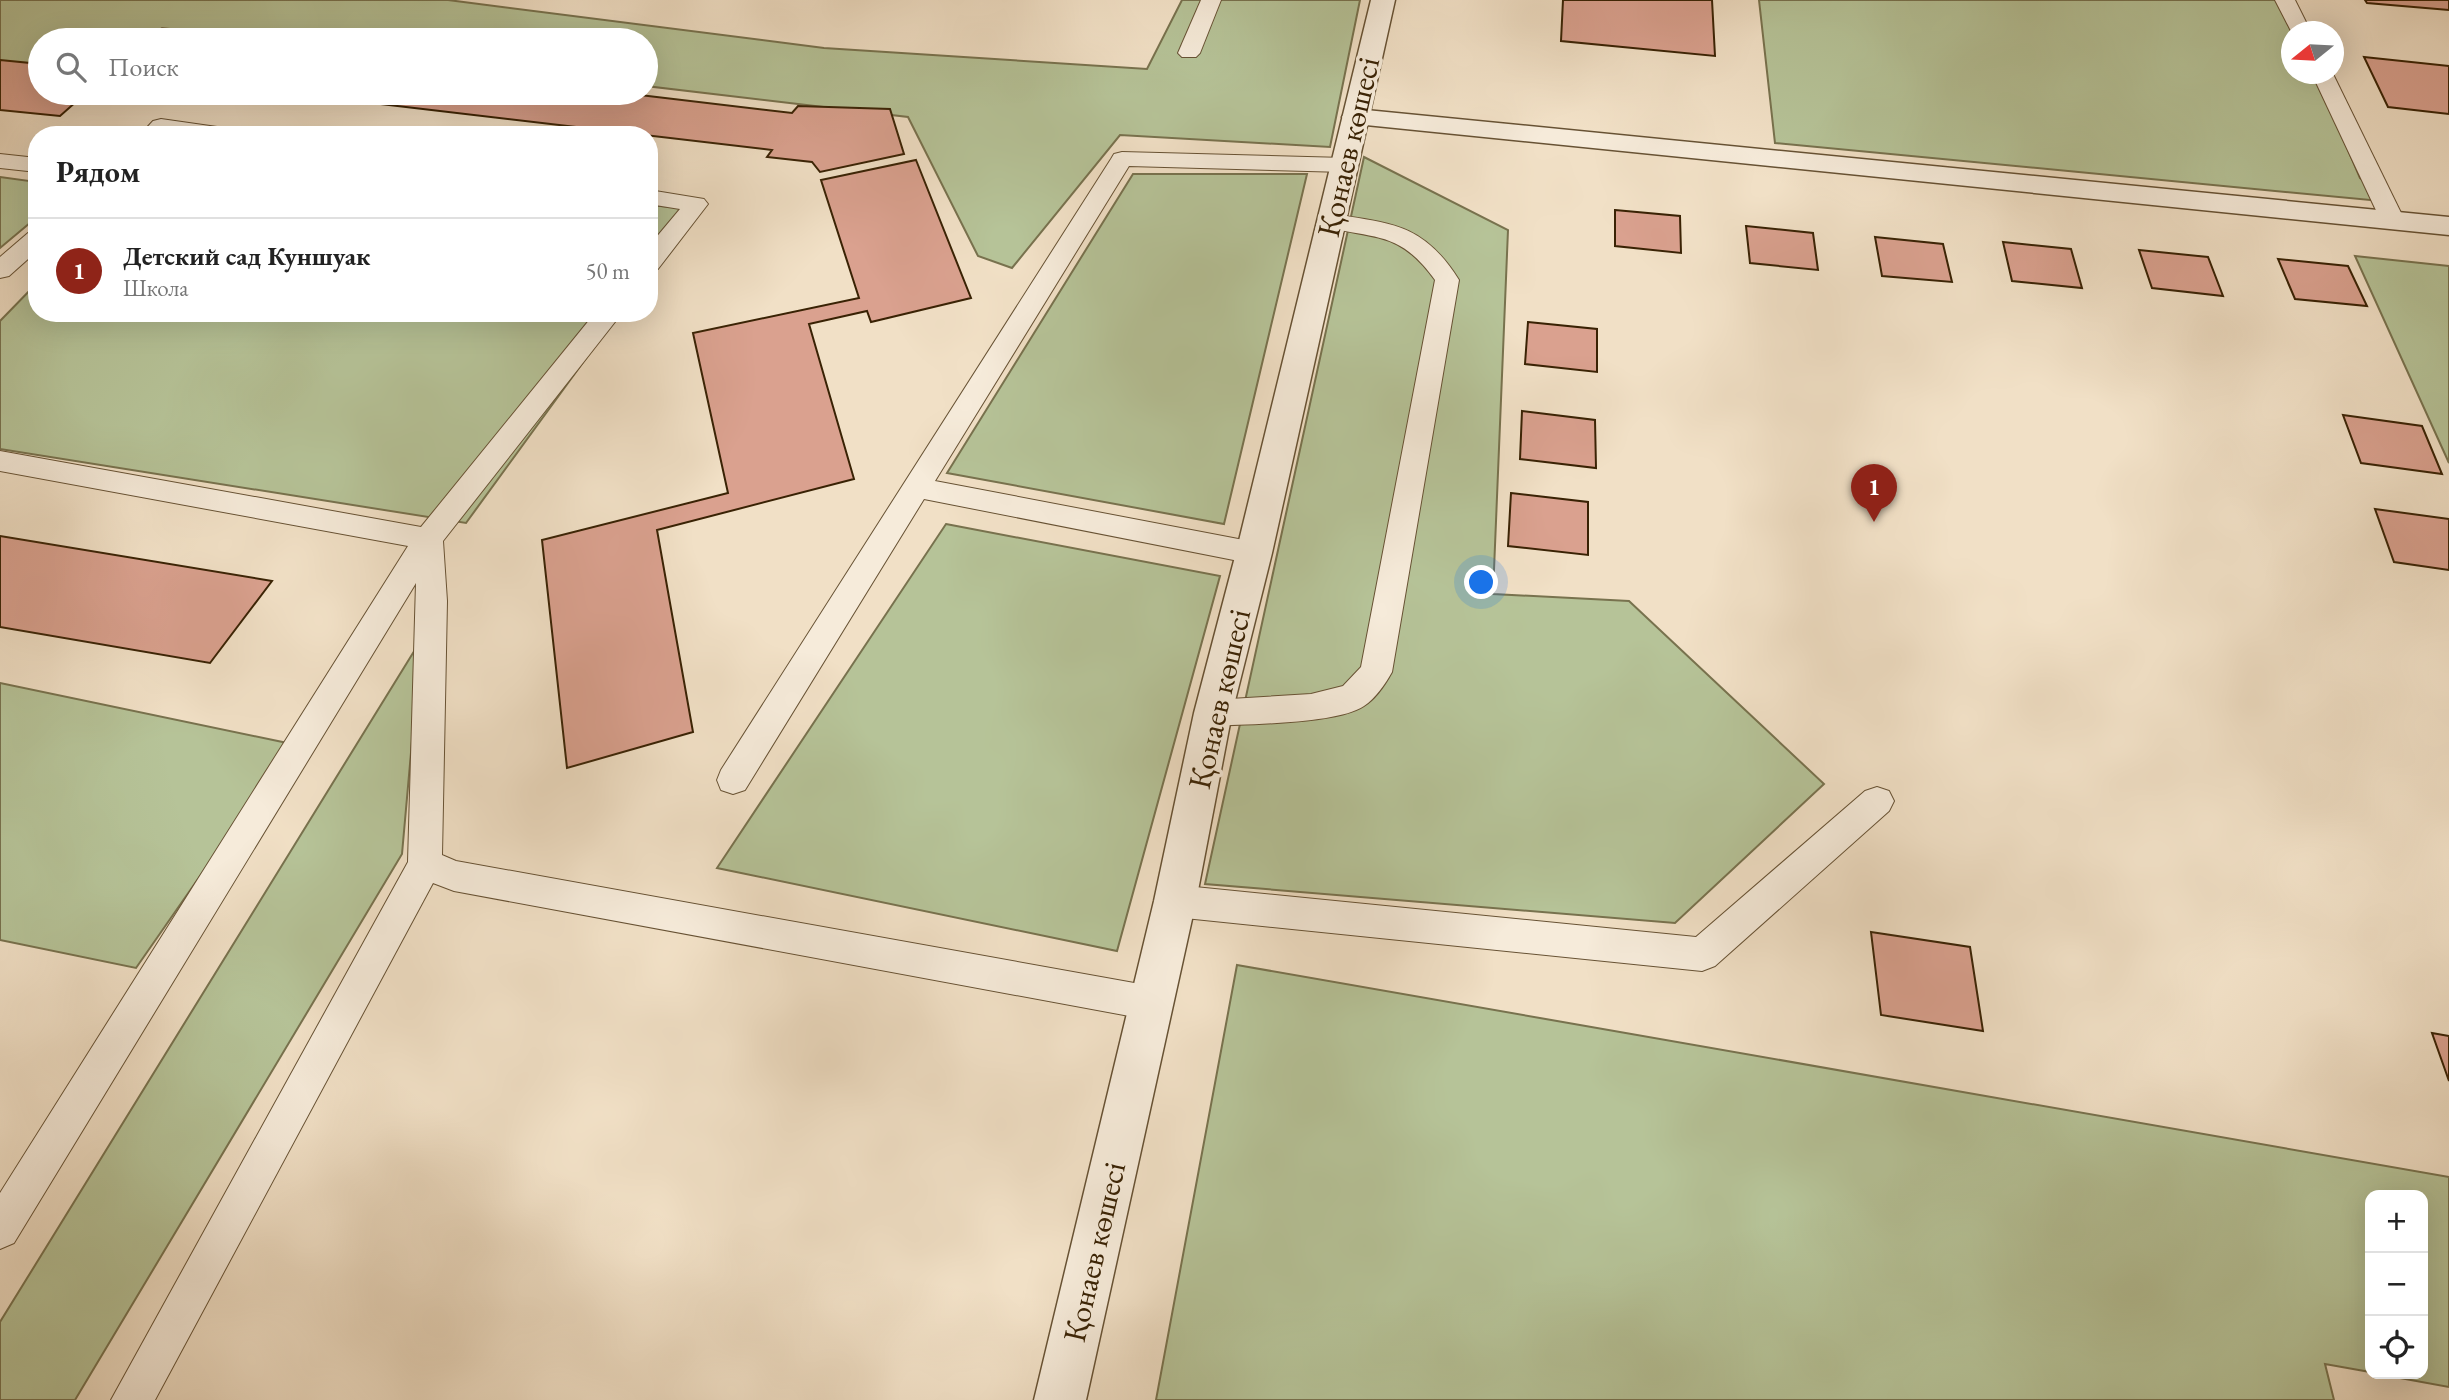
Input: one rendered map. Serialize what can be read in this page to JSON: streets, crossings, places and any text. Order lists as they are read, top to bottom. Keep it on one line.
{"streets":{"street":["Қонаев көшесі"]},"north":"left","page":{"search":"Поиск","heading":"Рядом","list":[{"mark":"1","name":"Детский сад Куншуак","note":"Школа","value":"50 m"}],"pins":"1","map_buttons":["+","−"]}}
